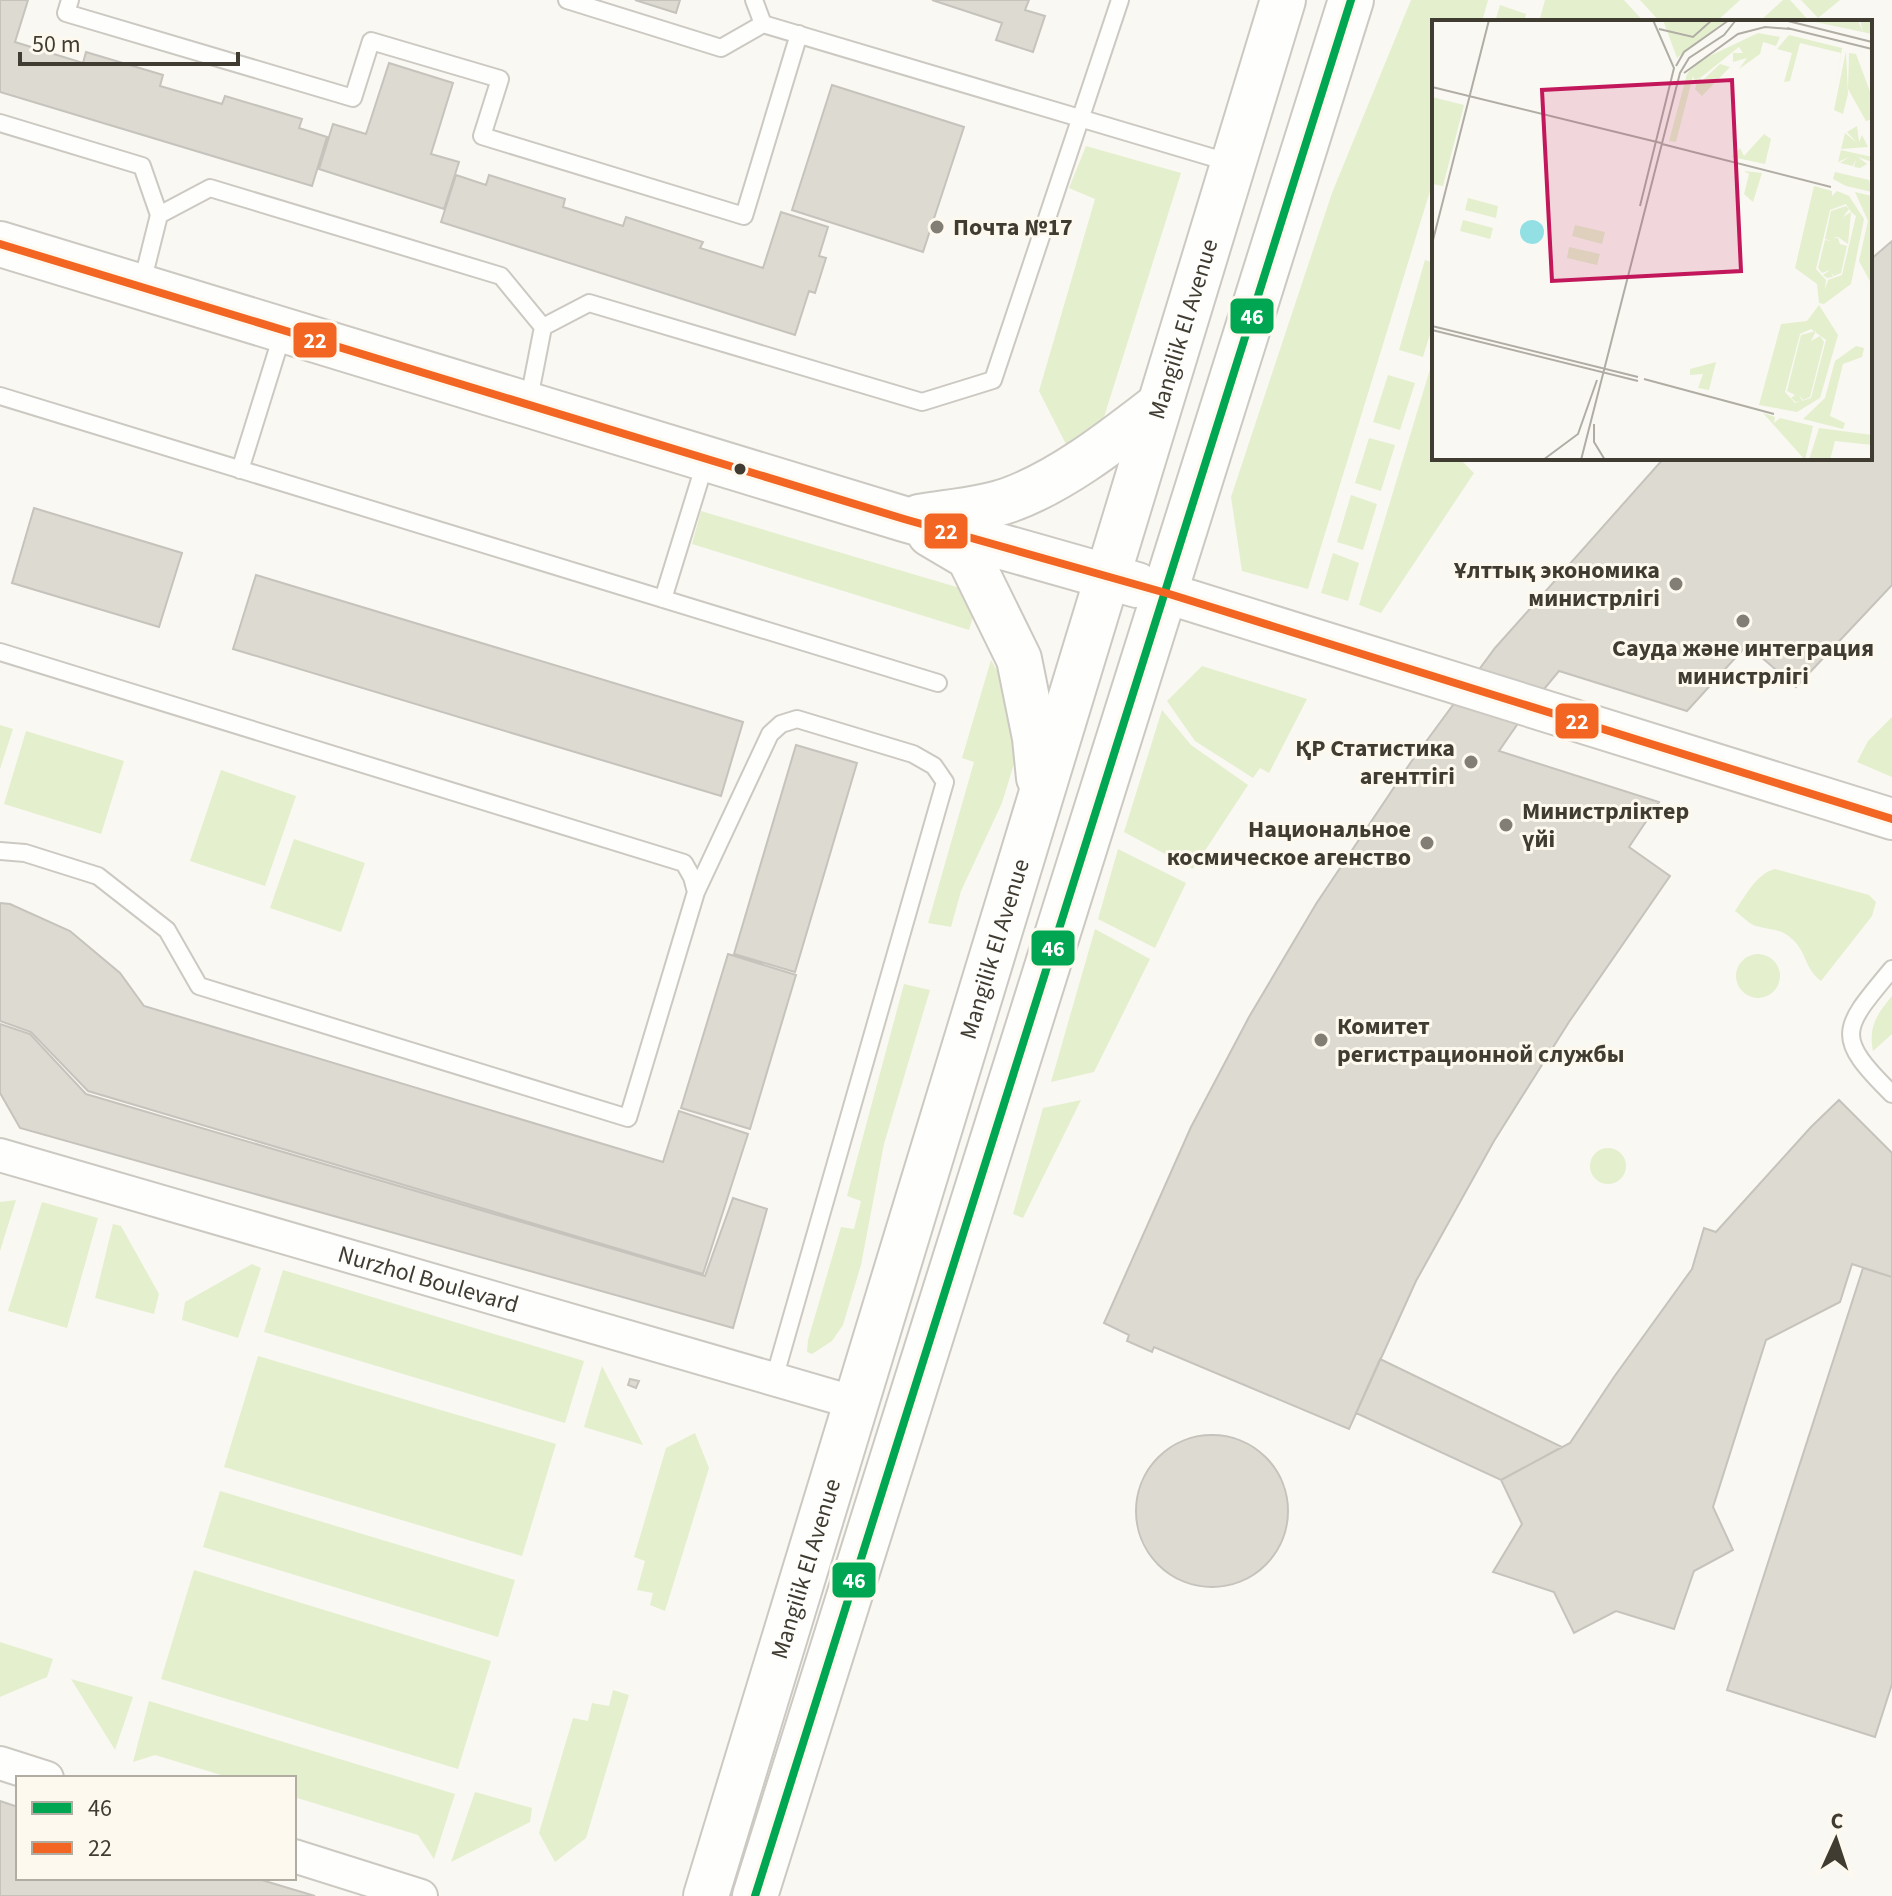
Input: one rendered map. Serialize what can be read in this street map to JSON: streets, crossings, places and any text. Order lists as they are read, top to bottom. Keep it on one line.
{"streets":{"main road":["Mangilik El Avenue"],"street":["Nurzhol Boulevard"]},"crossings":[["Mangilik El Avenue","Nurzhol Boulevard"]],"places":["Почта №17","Ұлттық экономика министрлігі","Сауда жəне интеграция министрлігі","ҚР Статистика агенттігі","Министрліктер үйі","Национальное космическое агенство","Комитет регистрационной службы"],"lines":["transit line 46","transit line 22"],"legend":["46","22"],"scale_bar":"50 m","north":"top"}
